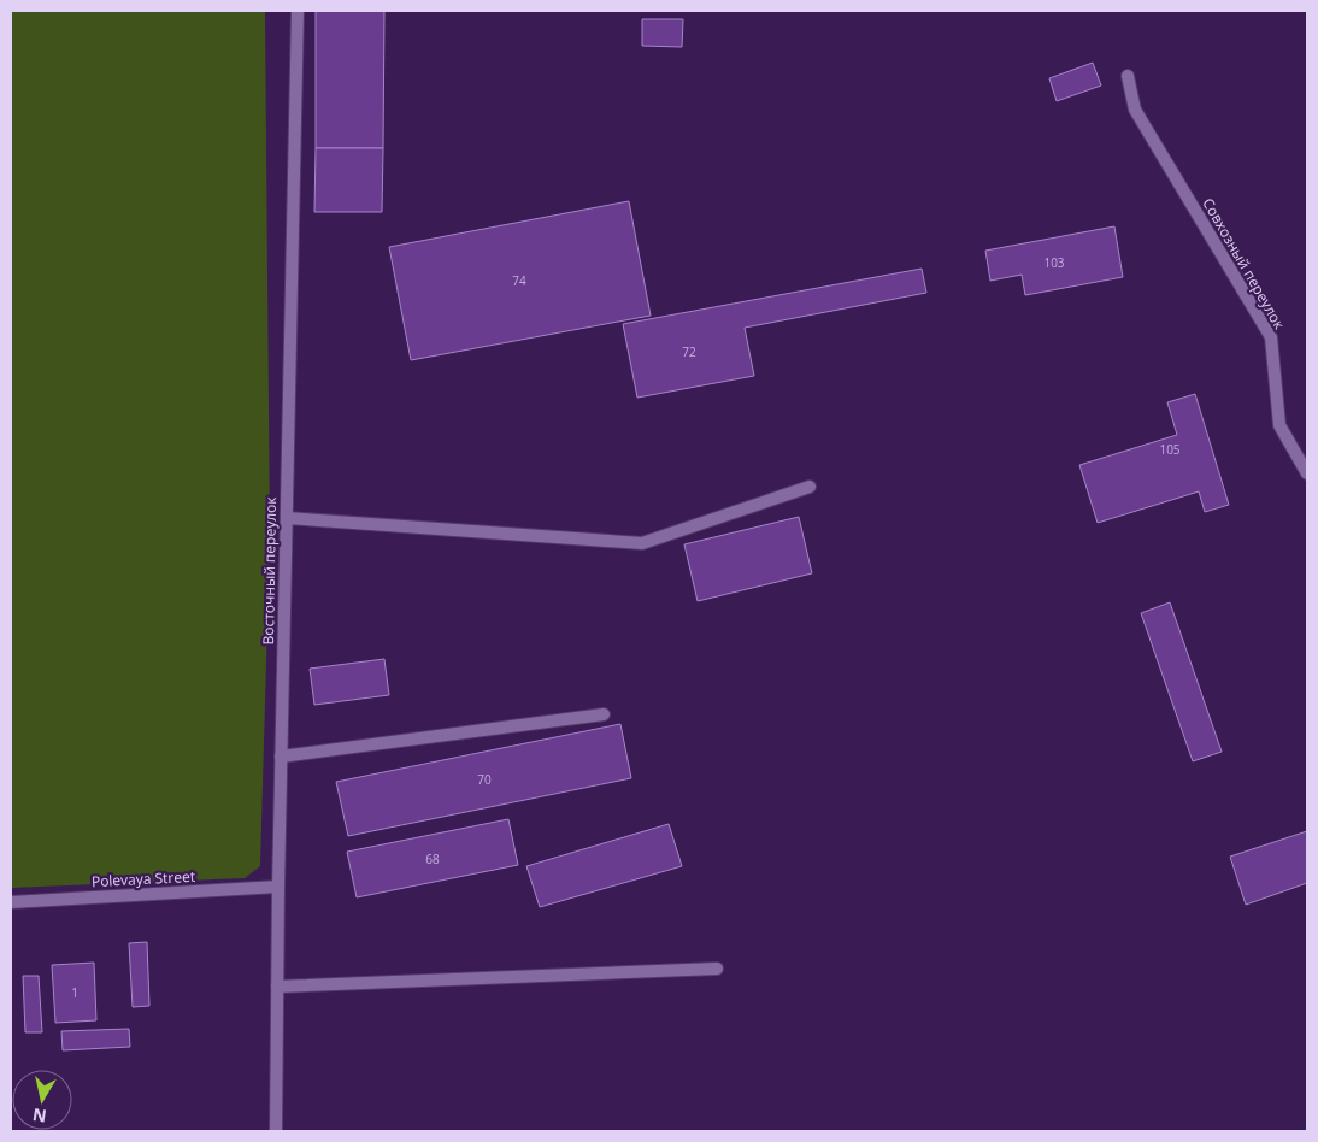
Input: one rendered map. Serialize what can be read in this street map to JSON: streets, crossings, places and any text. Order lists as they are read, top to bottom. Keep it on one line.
{"streets":{"street":["Совхозный переулок","Восточный переулок","Polevaya Street"]},"crossings":[["Восточный переулок","Polevaya Street"]],"house_numbers":["103","74","72","105","70","68","1"],"north":"bottom"}
